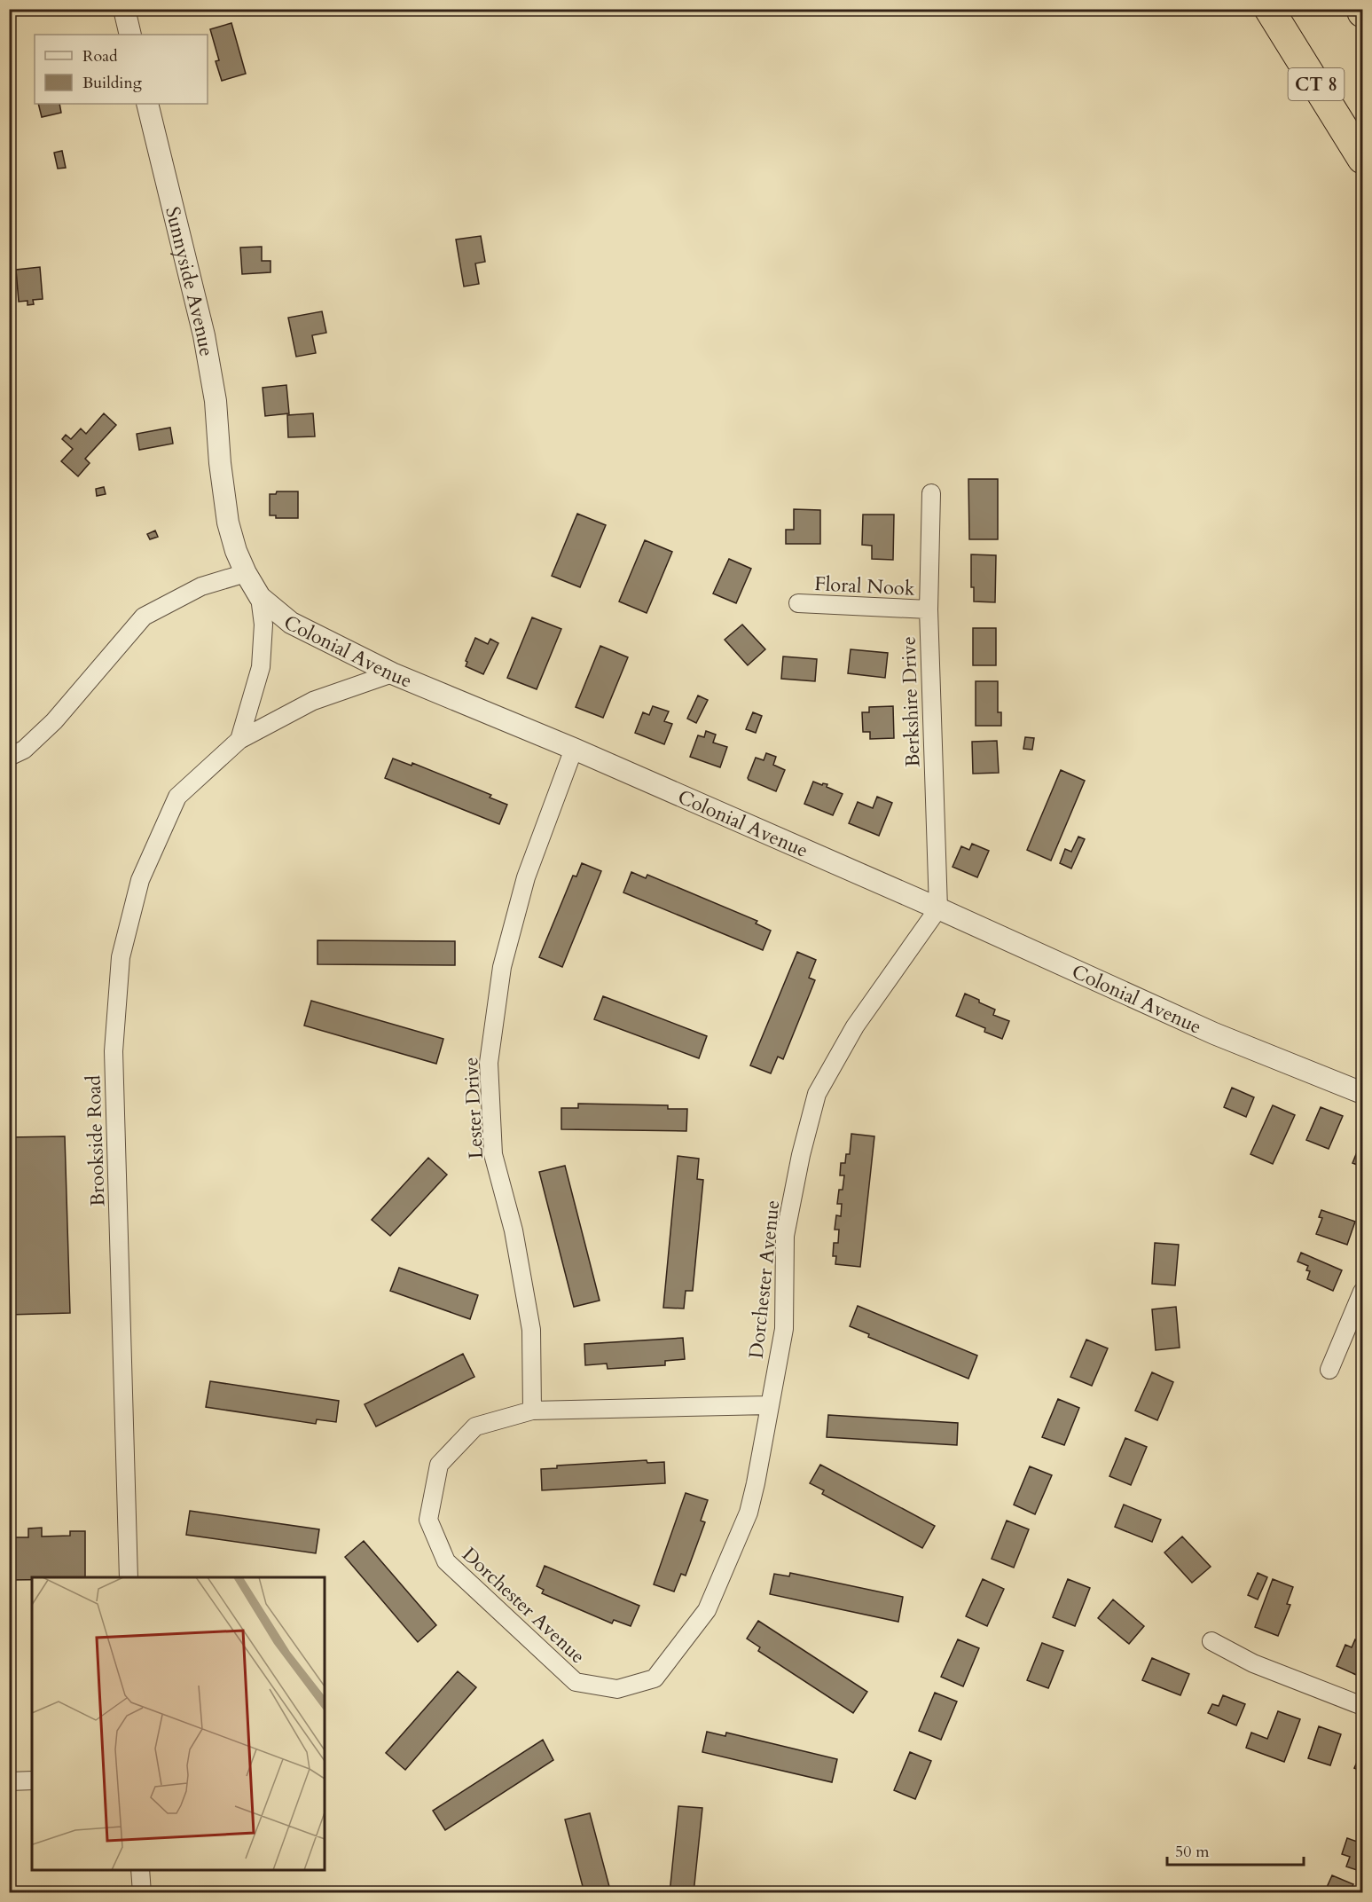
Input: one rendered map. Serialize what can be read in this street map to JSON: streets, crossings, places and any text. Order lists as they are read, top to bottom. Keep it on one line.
{"streets":{"highway":["CT 8"],"street":["Sunnyside Avenue","Floral Nook","Colonial Avenue","Berkshire Drive","Lester Drive","Brookside Road","Dorchester Avenue"]},"crossings":[["Sunnyside Avenue","Colonial Avenue"],["Floral Nook","Berkshire Drive"],["Colonial Avenue","Berkshire Drive"],["Colonial Avenue","Lester Drive"],["Colonial Avenue","Brookside Road"],["Colonial Avenue","Dorchester Avenue"],["Berkshire Drive","Dorchester Avenue"],["Lester Drive","Dorchester Avenue"]],"legend":["Road","Building"],"scale_bar":"50 m"}
